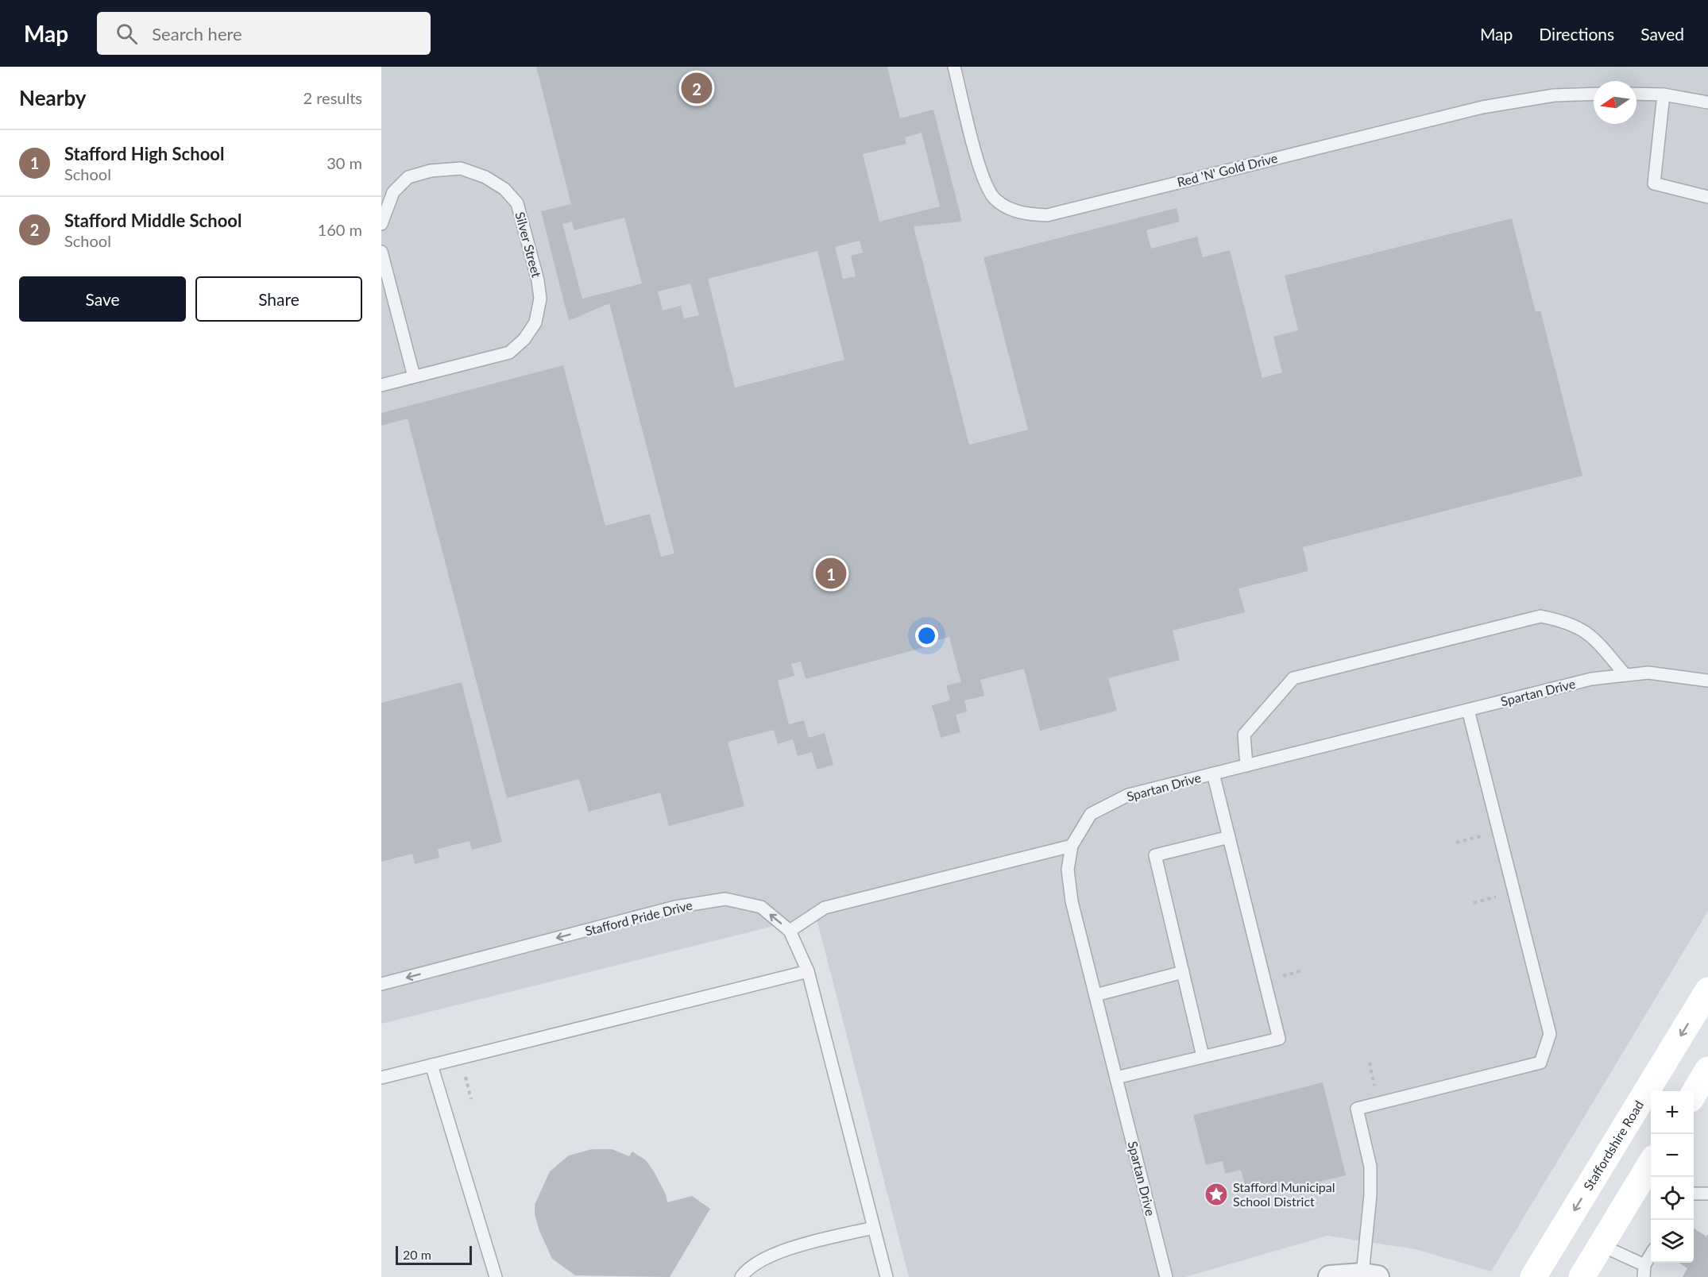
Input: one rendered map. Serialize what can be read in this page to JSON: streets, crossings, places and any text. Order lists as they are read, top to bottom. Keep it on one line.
{"streets":{"main road":["Staffordshire Road"],"lane":["Red 'N' Gold Drive","Silver Street","Spartan Drive","Stafford Pride Drive"]},"places":{"place":["Stafford Municipal School District"]},"scale_bar":"20 m","north":"left","page":{"header":"Map","search":"Search here","nav":["Map","Directions","Saved"],"heading":["Nearby","2 results"],"pins":["2","1"],"list":[{"mark":"1","name":"Stafford High School","note":"School","value":"30 m"},{"mark":"2","name":"Stafford Middle School","note":"School","value":"160 m"}],"buttons":["Save","Share"],"map_buttons":["+","−"],"scale":"20 m"}}
